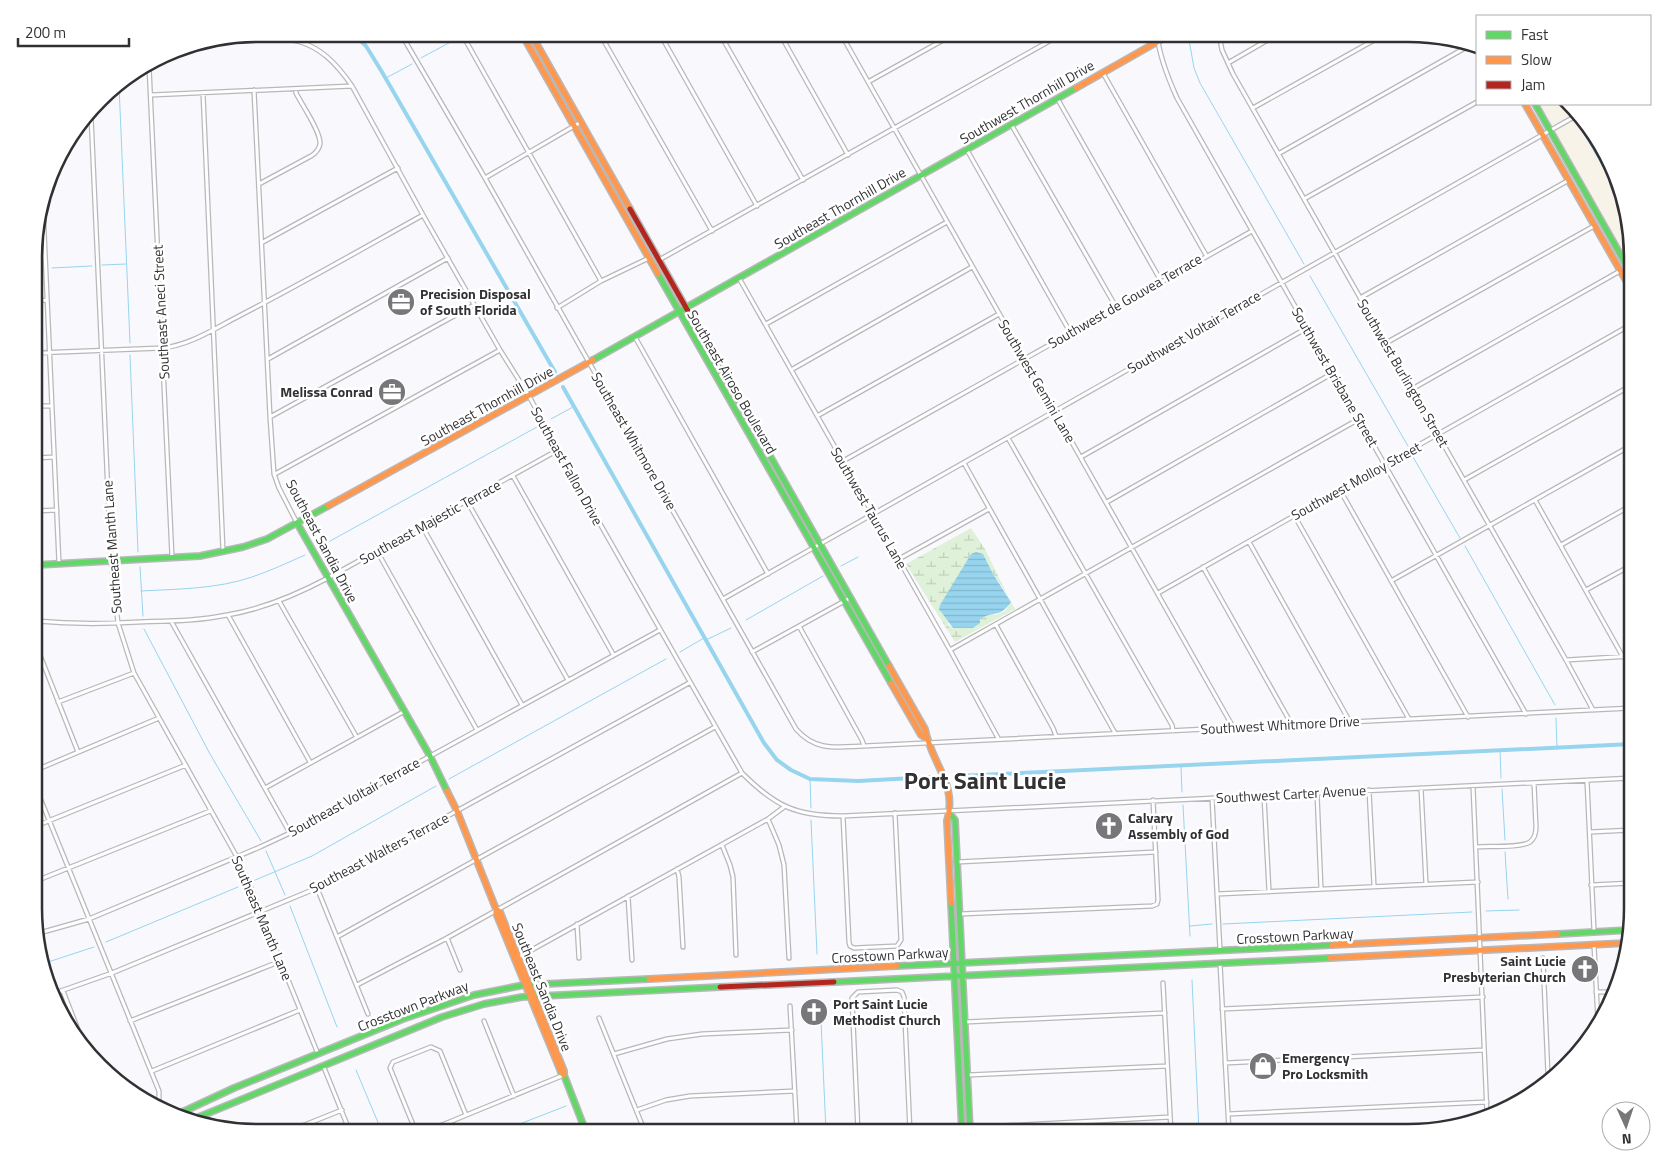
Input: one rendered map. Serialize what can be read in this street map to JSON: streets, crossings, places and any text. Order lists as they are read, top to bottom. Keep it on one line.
{"streets":{"main road":["Southwest Thornhill Drive","Southeast Thornhill Drive","Southeast Airoso Boulevard","Southeast Sandia Drive","Crosstown Parkway"],"street":["Southwest de Gouvea Terrace","Southeast Aneci Street","Southwest Voltair Terrace","Southwest Burlington Street","Southwest Brisbane Street","Southwest Gemini Lane","Southeast Whitmore Drive","Southeast Fallon Drive","Southwest Molloy Street","Southwest Taurus Lane","Southeast Majestic Terrace","Southeast Manth Lane","Southwest Whitmore Drive","Southwest Carter Avenue","Southeast Voltair Terrace","Southeast Walters Terrace"]},"crossings":[["Southwest Thornhill Drive","Southeast Thornhill Drive"],["Southwest Thornhill Drive","Southwest Gemini Lane"],["Southeast Thornhill Drive","Southeast Aneci Street"],["Southeast Thornhill Drive","Southwest Gemini Lane"],["Southeast Thornhill Drive","Southeast Airoso Boulevard"],["Southeast Thornhill Drive","Southeast Whitmore Drive"],["Southeast Thornhill Drive","Southeast Fallon Drive"],["Southeast Thornhill Drive","Southwest Taurus Lane"],["Southeast Thornhill Drive","Southeast Sandia Drive"],["Southeast Thornhill Drive","Southeast Manth Lane"],["Southwest de Gouvea Terrace","Southwest Brisbane Street"],["Southwest de Gouvea Terrace","Southwest Gemini Lane"],["Southwest de Gouvea Terrace","Southwest Taurus Lane"],["Southwest Voltair Terrace","Southwest Burlington Street"],["Southwest Voltair Terrace","Southwest Brisbane Street"],["Southwest Voltair Terrace","Southwest Gemini Lane"],["Southwest Voltair Terrace","Southeast Airoso Boulevard"],["Southwest Voltair Terrace","Southwest Taurus Lane"],["Southwest Burlington Street","Southwest Molloy Street"],["Southwest Burlington Street","Southwest Whitmore Drive"],["Southwest Brisbane Street","Southwest Molloy Street"],["Southwest Brisbane Street","Southwest Whitmore Drive"],["Southwest Gemini Lane","Southwest Molloy Street"],["Southwest Gemini Lane","Southwest Whitmore Drive"],["Southeast Airoso Boulevard","Southeast Whitmore Drive"],["Southeast Airoso Boulevard","Southwest Whitmore Drive"],["Southeast Airoso Boulevard","Southwest Carter Avenue"],["Southeast Airoso Boulevard","Crosstown Parkway"],["Southeast Whitmore Drive","Southwest Whitmore Drive"],["Southeast Fallon Drive","Southeast Majestic Terrace"],["Southeast Fallon Drive","Southwest Carter Avenue"],["Southeast Fallon Drive","Southeast Voltair Terrace"],["Southeast Fallon Drive","Southeast Walters Terrace"],["Southwest Taurus Lane","Southwest Whitmore Drive"],["Southeast Majestic Terrace","Southeast Sandia Drive"],["Southeast Majestic Terrace","Southeast Manth Lane"],["Southeast Sandia Drive","Southeast Voltair Terrace"],["Southeast Sandia Drive","Southeast Walters Terrace"],["Southeast Sandia Drive","Crosstown Parkway"],["Southeast Manth Lane","Southeast Voltair Terrace"],["Southeast Manth Lane","Southeast Walters Terrace"],["Southeast Manth Lane","Crosstown Parkway"]],"districts":["Port Saint Lucie"],"places":{"office":["Precision Disposal of South Florida","Melissa Conrad"],"church":["Calvary Assembly of God","Saint Lucie Presbyterian Church","Port Saint Lucie Methodist Church"],"shop":["Emergency Pro Locksmith"]},"legend":["Fast","Slow","Jam"],"scale_bar":"200 m","north":"bottom"}
